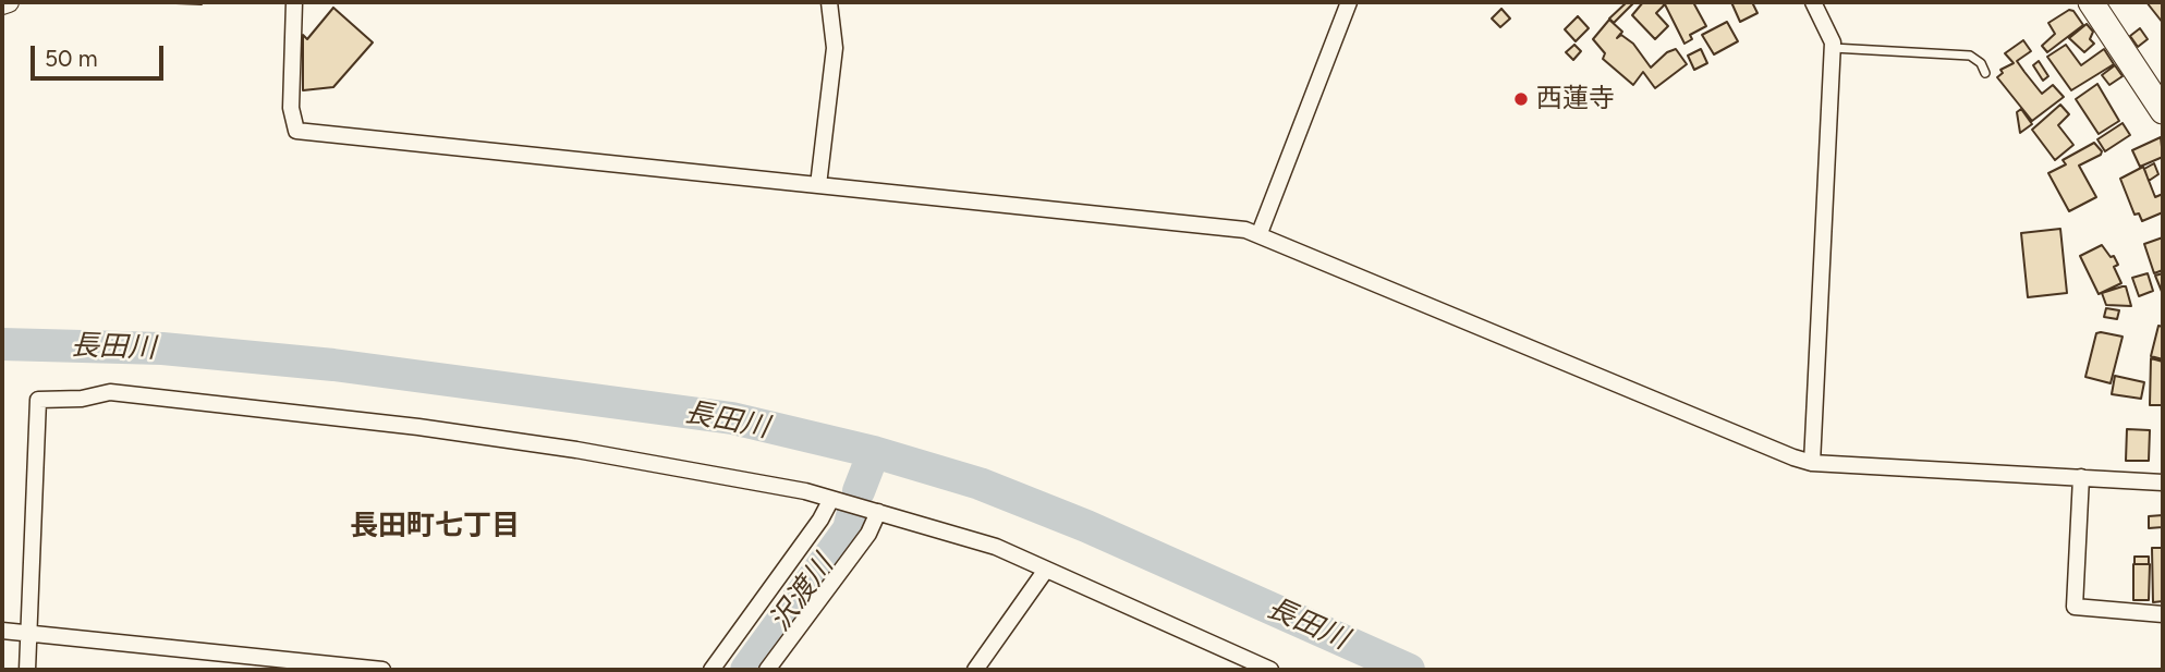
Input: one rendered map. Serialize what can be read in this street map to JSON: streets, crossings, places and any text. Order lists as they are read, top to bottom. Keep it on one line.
{"districts":["長田町七丁目"],"water":["長田川","沢渡川"],"places":["西蓮寺"],"scale_bar":"50 m"}
